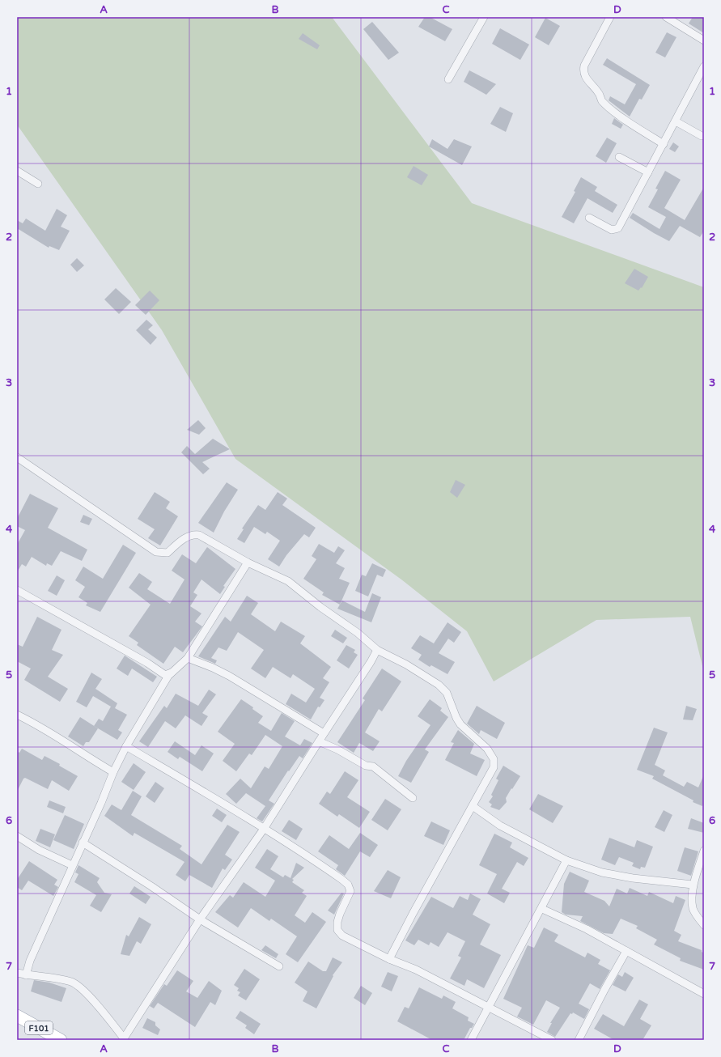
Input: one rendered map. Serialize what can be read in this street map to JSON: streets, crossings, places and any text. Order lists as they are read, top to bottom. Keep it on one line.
{"streets":{"main road":["F101"]},"grid":{"columns":["A","B","C","D"],"rows":["1","2","3","4","5","6","7"]}}
